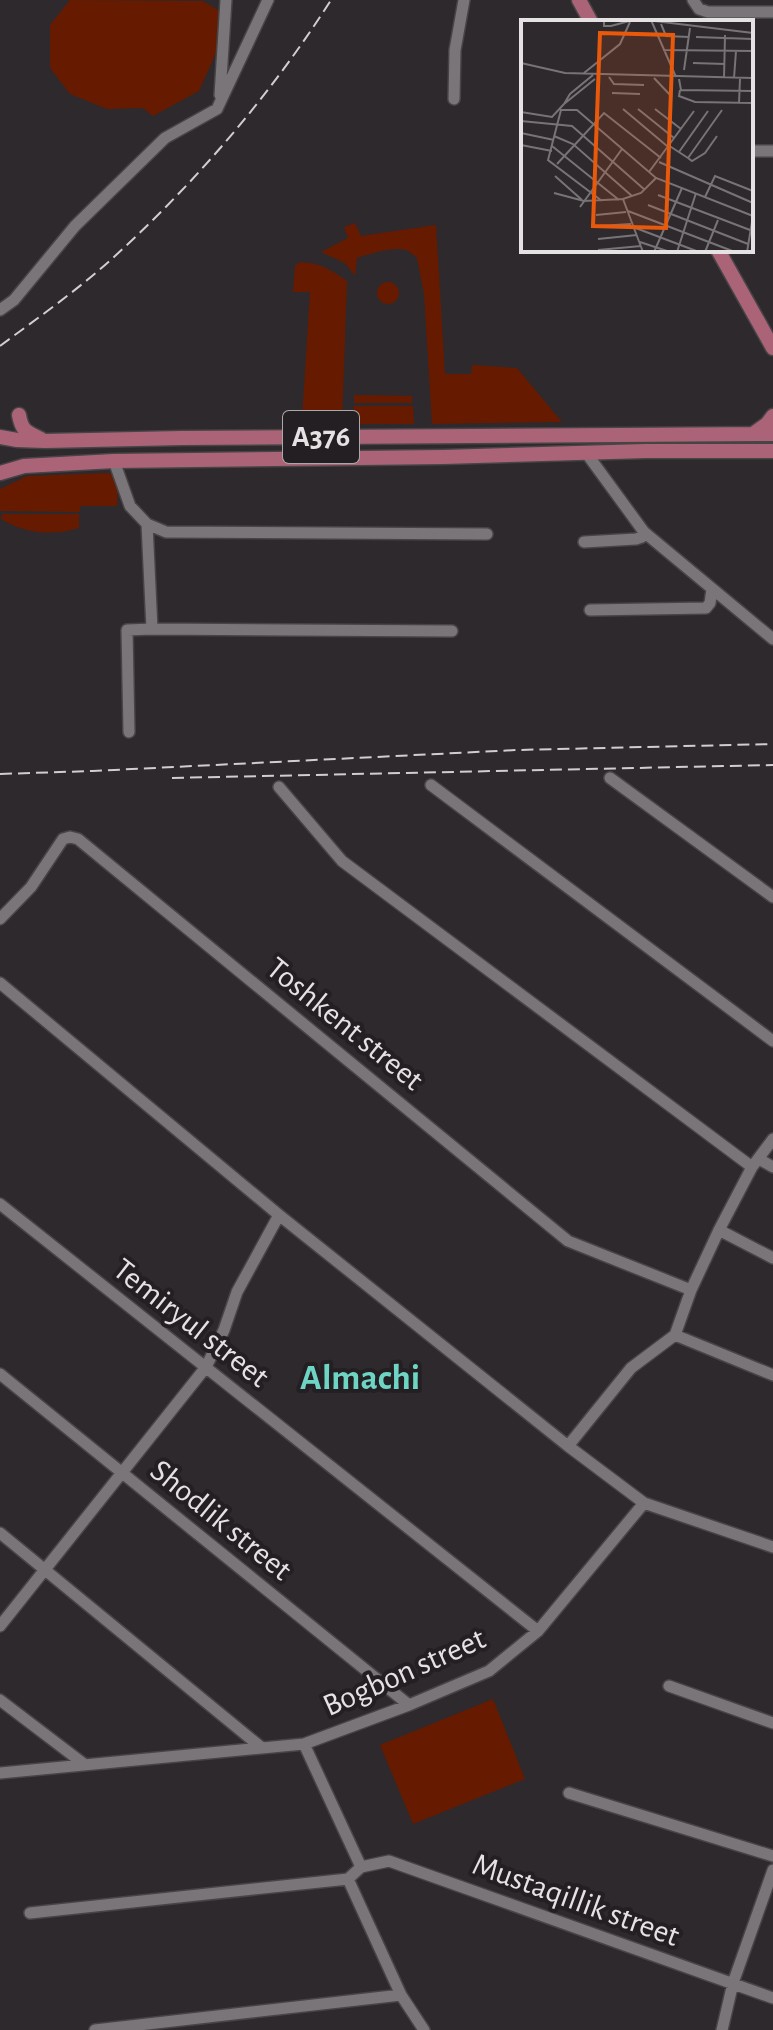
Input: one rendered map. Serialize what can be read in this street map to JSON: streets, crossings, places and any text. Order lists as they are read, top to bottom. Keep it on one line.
{"streets":{"main road":["A376"],"street":["Toshkent street","Temiryul street","Shodlik street","Bogbon street","Mustaqillik street"]},"crossings":[["Temiryul street","Bogbon street"],["Shodlik street","Bogbon street"]],"districts":["Almachi"]}
